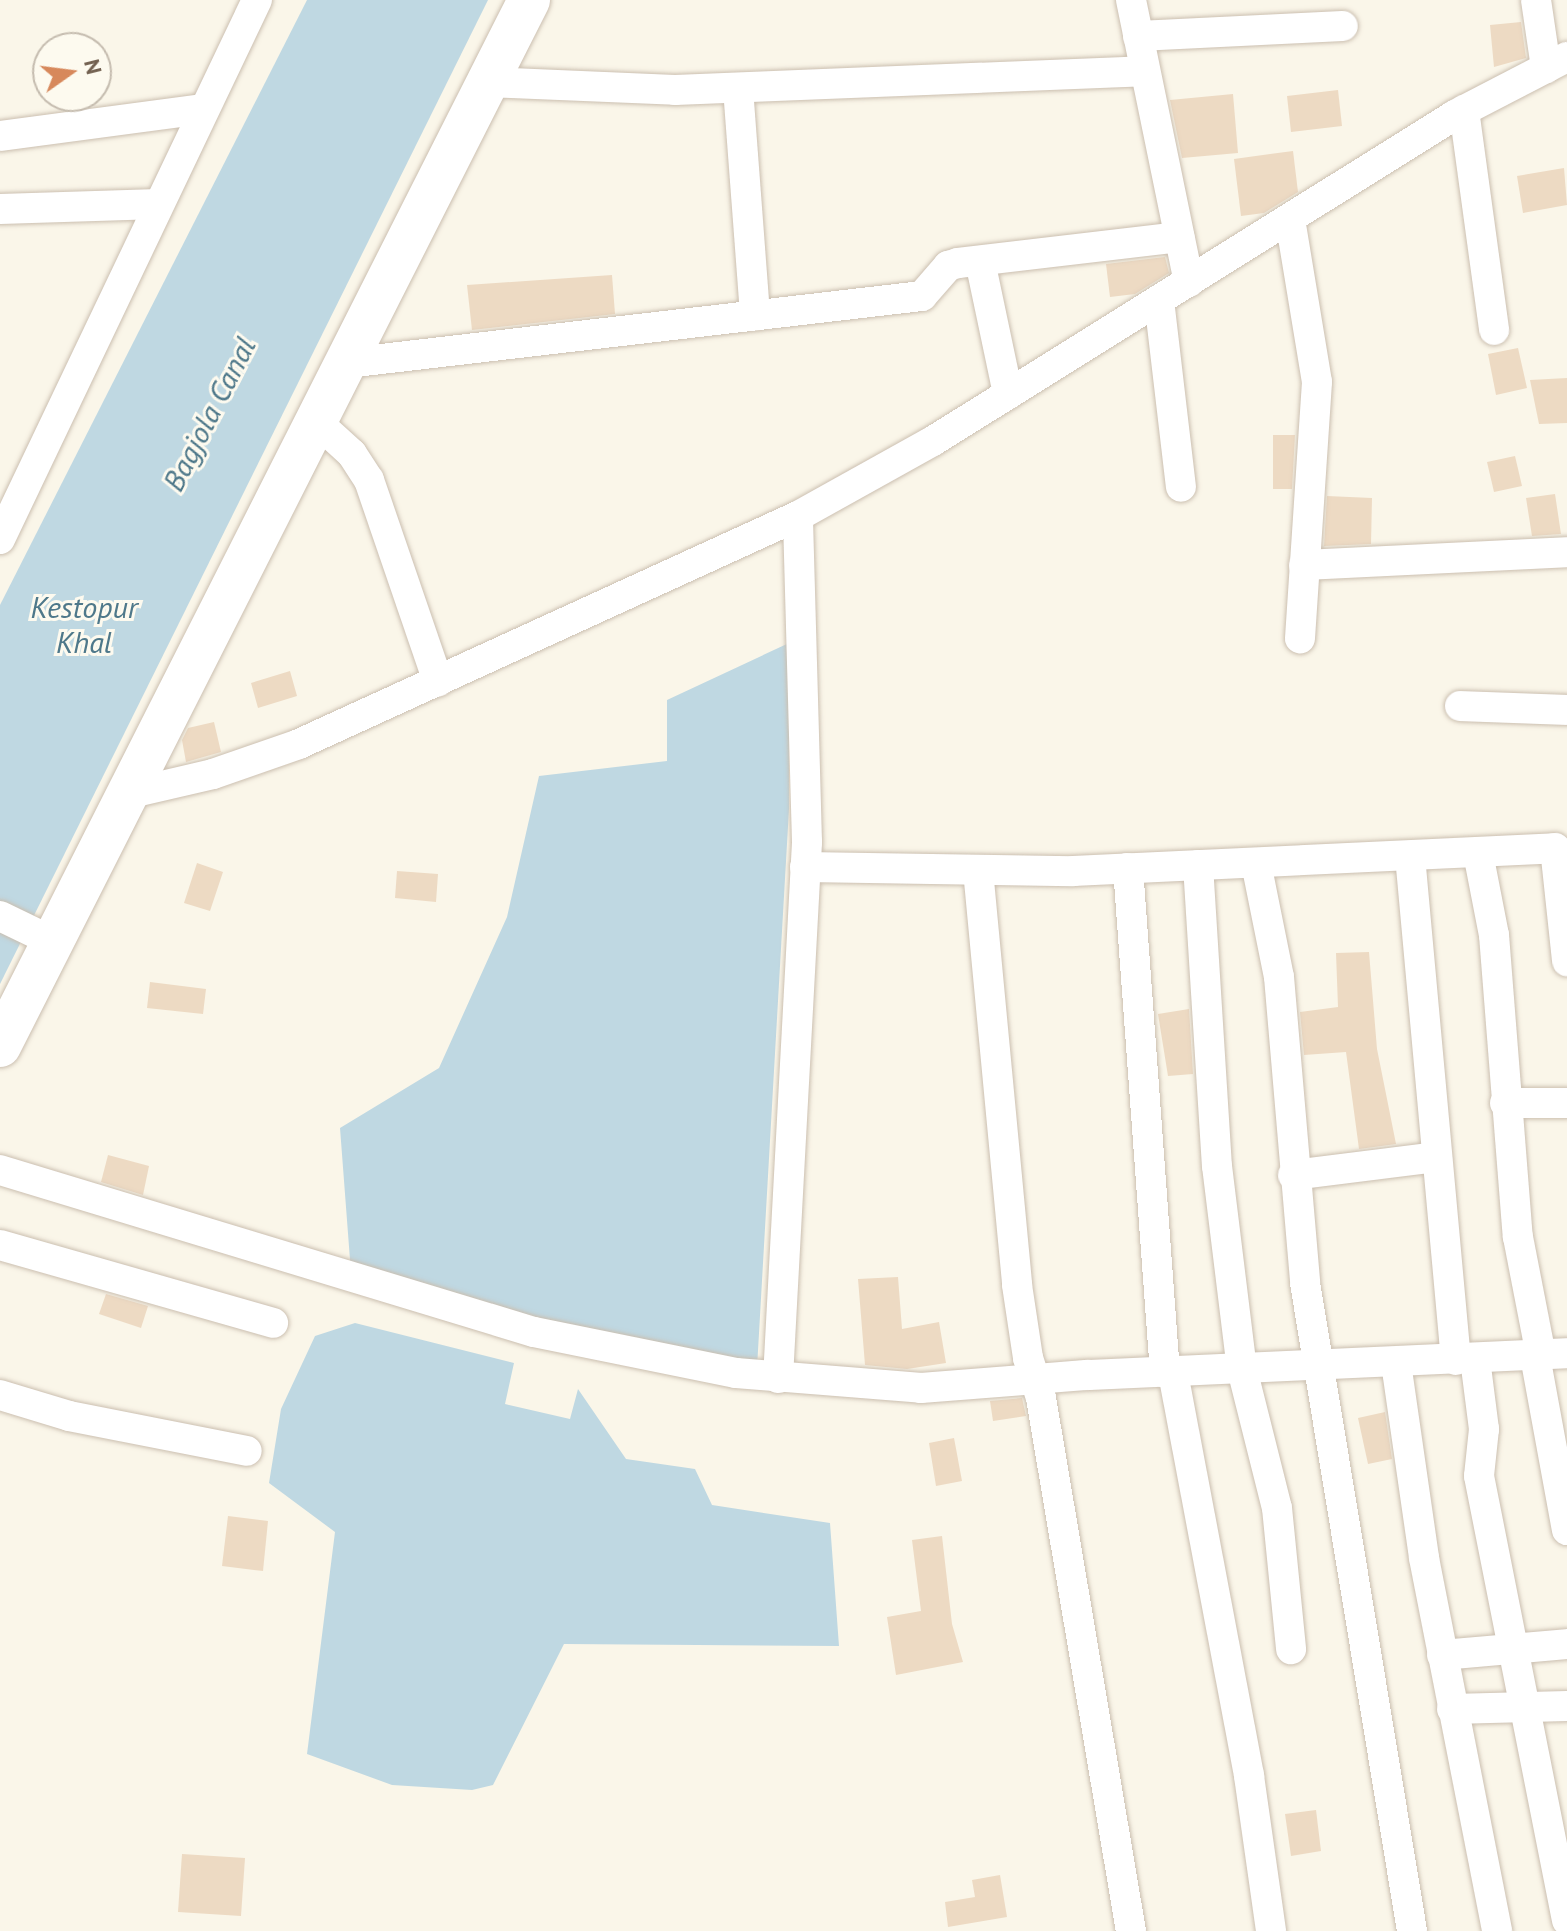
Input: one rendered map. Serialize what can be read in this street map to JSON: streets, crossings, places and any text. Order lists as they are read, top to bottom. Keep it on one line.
{"water":["Bagjola Canal","Kestopur Khal"],"north":"right"}
